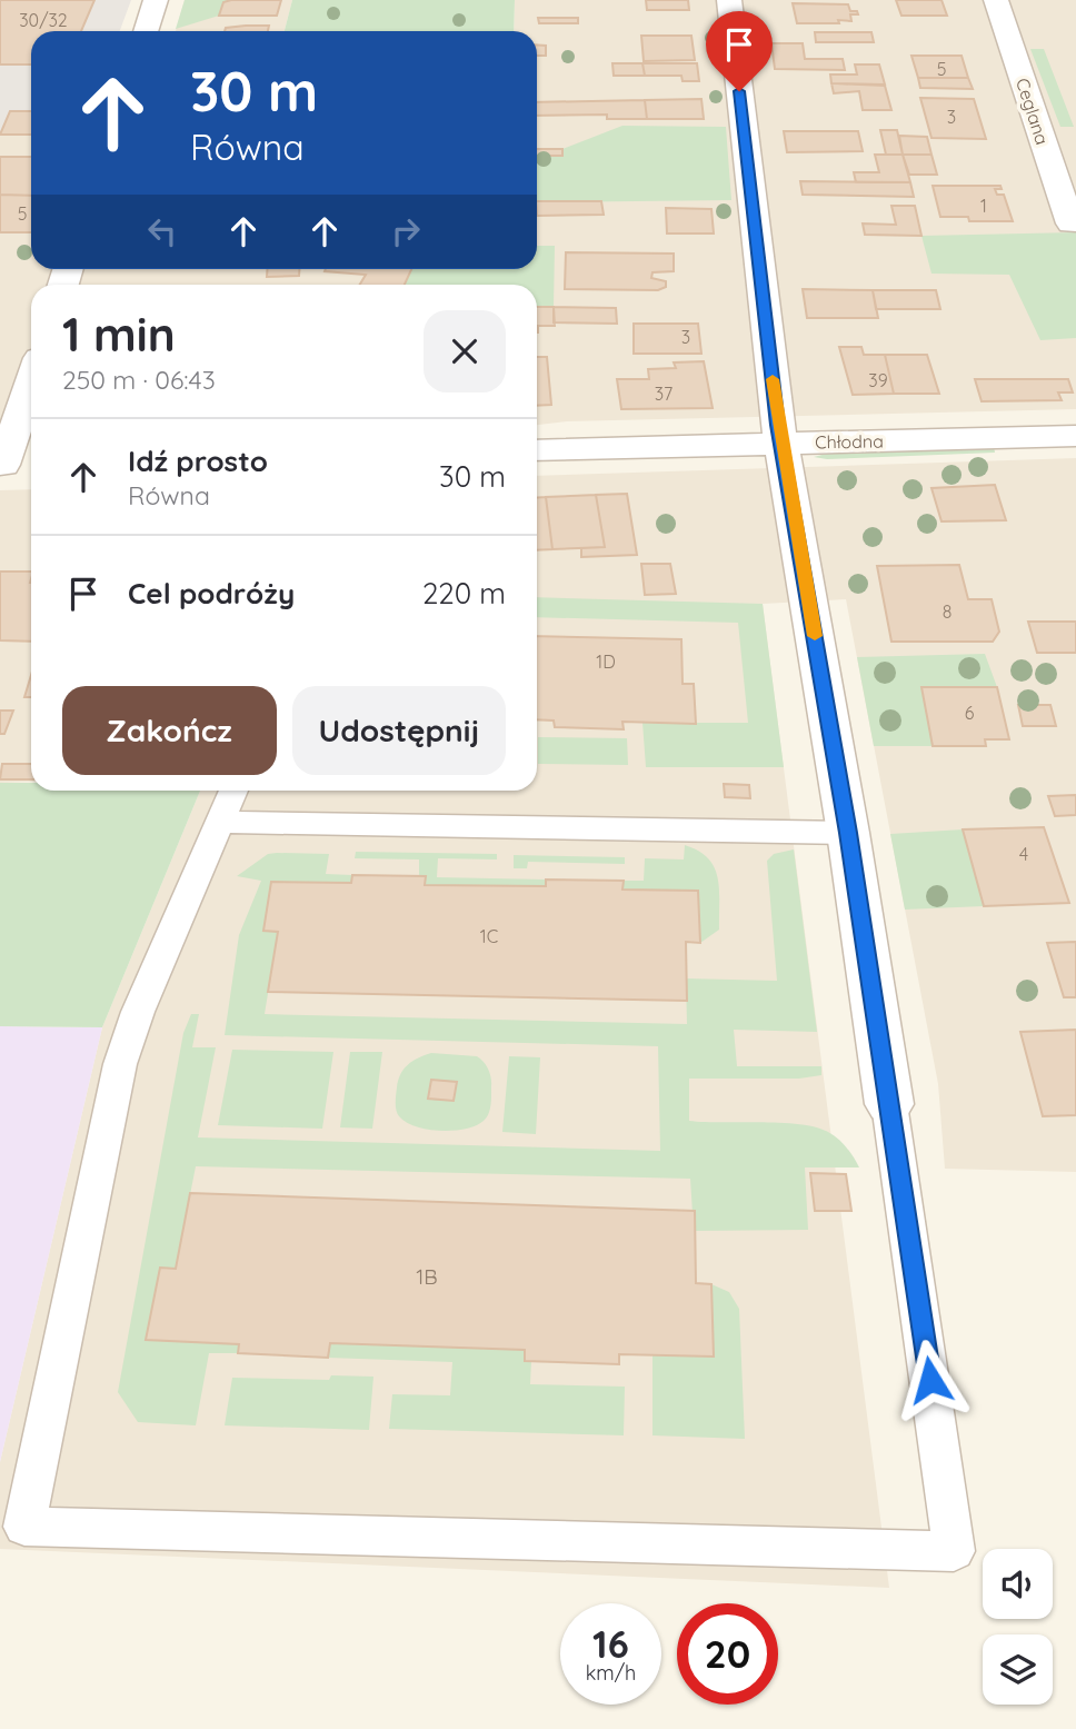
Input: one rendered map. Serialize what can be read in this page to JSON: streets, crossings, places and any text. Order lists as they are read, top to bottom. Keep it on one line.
{"streets":{"street":["Ceglana","Chłodna"]},"house_numbers":["30/32","5","3","1","5","3","39","37","8","1D","6","4","1C","1B"],"page":{"turn":["30 m","Równa"],"heading":["1 min","250 m · 06:43"],"list":[{"name":"Idź prosto","note":"Równa","value":"30 m"},{"name":"Cel podróży","value":"220 m"}],"buttons":["Zakończ","Udostępnij"],"speed":"16 km/h","limit":"20"}}
